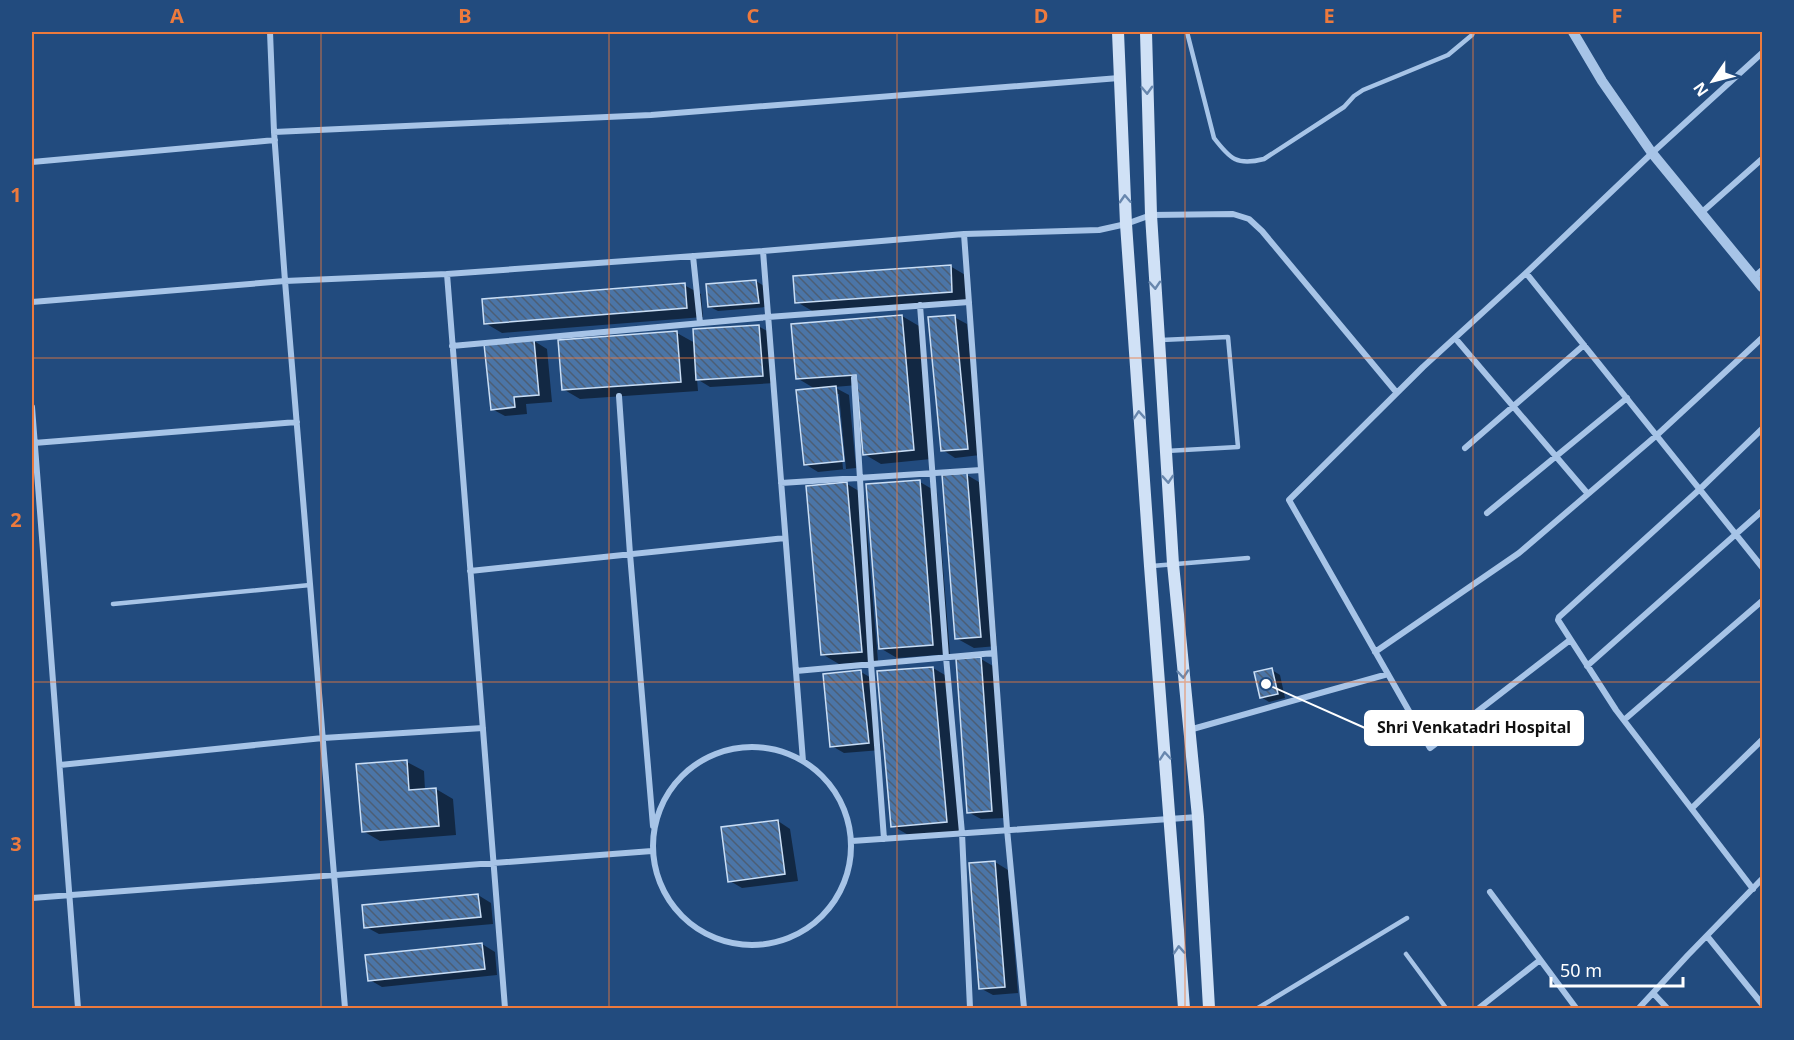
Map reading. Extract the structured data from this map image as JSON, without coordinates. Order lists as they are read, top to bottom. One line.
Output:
{"places":["Shri Venkatadri Hospital"],"scale_bar":"50 m","north":"bottom left","grid":{"columns":["A","B","C","D","E","F"],"rows":["1","2","3"]}}
